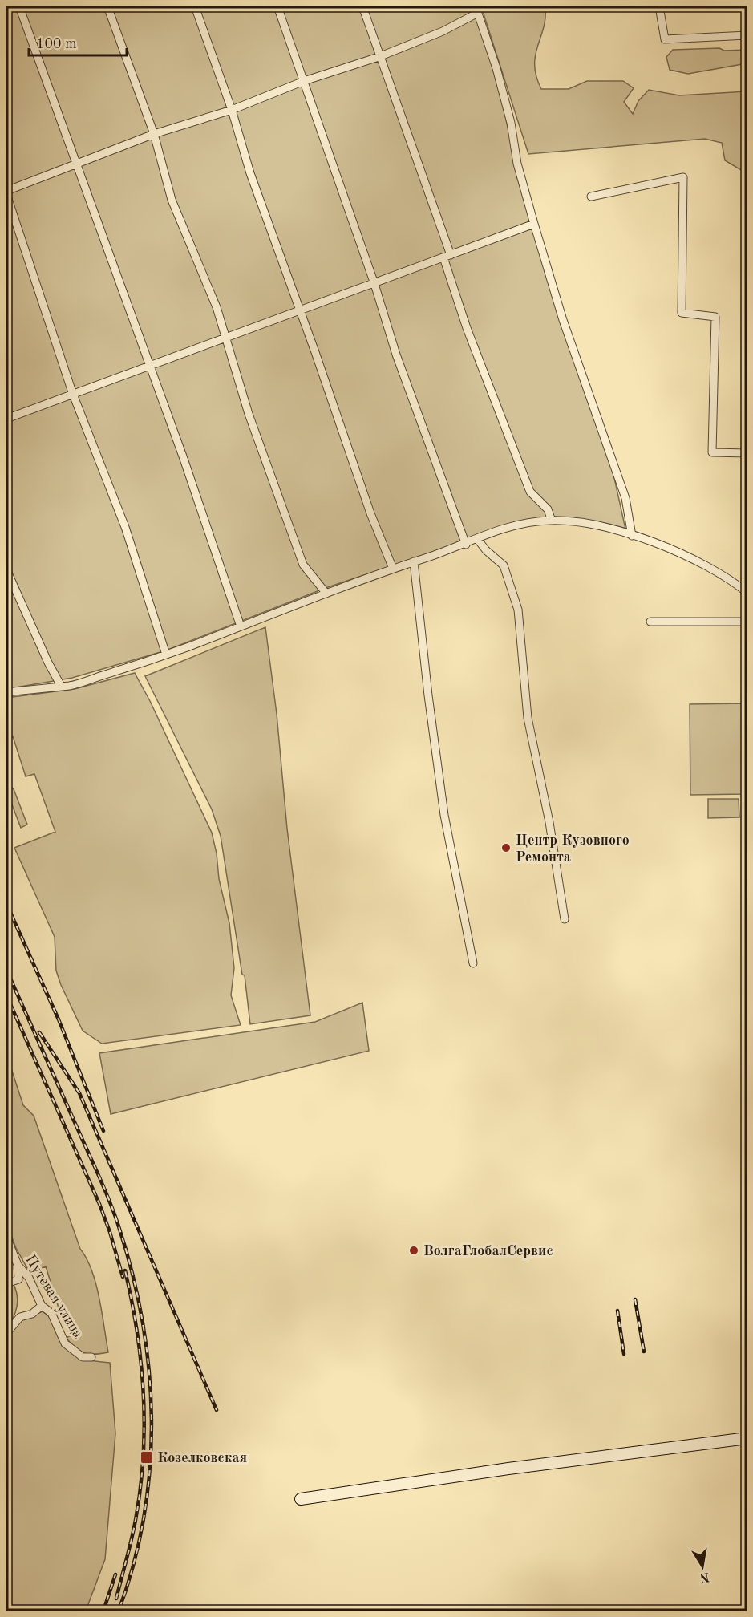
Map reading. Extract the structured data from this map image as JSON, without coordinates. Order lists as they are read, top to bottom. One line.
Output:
{"streets":{"street":["Путевая улица"]},"places":{"other":["Центр Кузовного Ремонта","ВолгаГлобалСервис"],"transit":["Козелковская"]},"scale_bar":"100 m","north":"bottom"}
